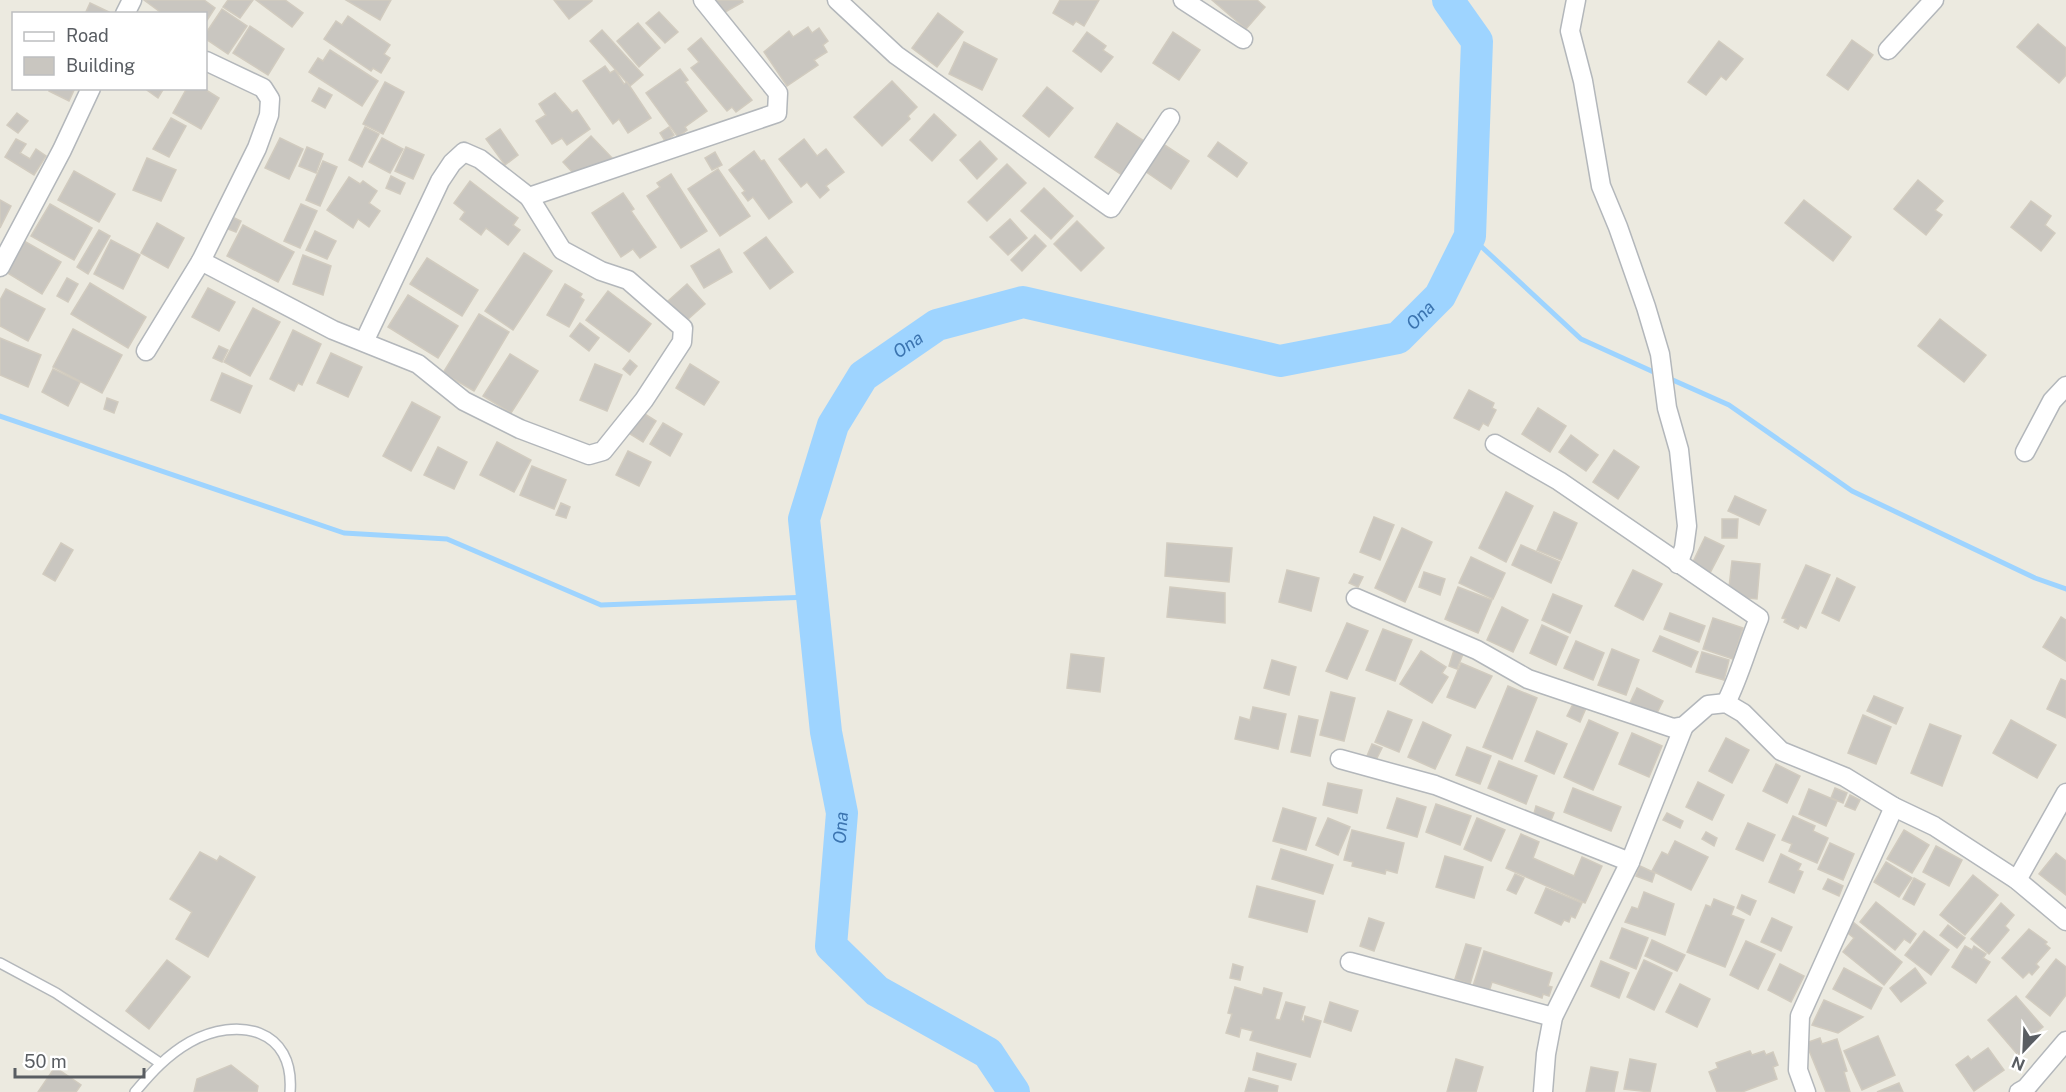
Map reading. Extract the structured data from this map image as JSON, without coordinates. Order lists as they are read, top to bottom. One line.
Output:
{"water":["Ona"],"legend":["Road","Building"],"scale_bar":"50 m","north":"bottom left"}
